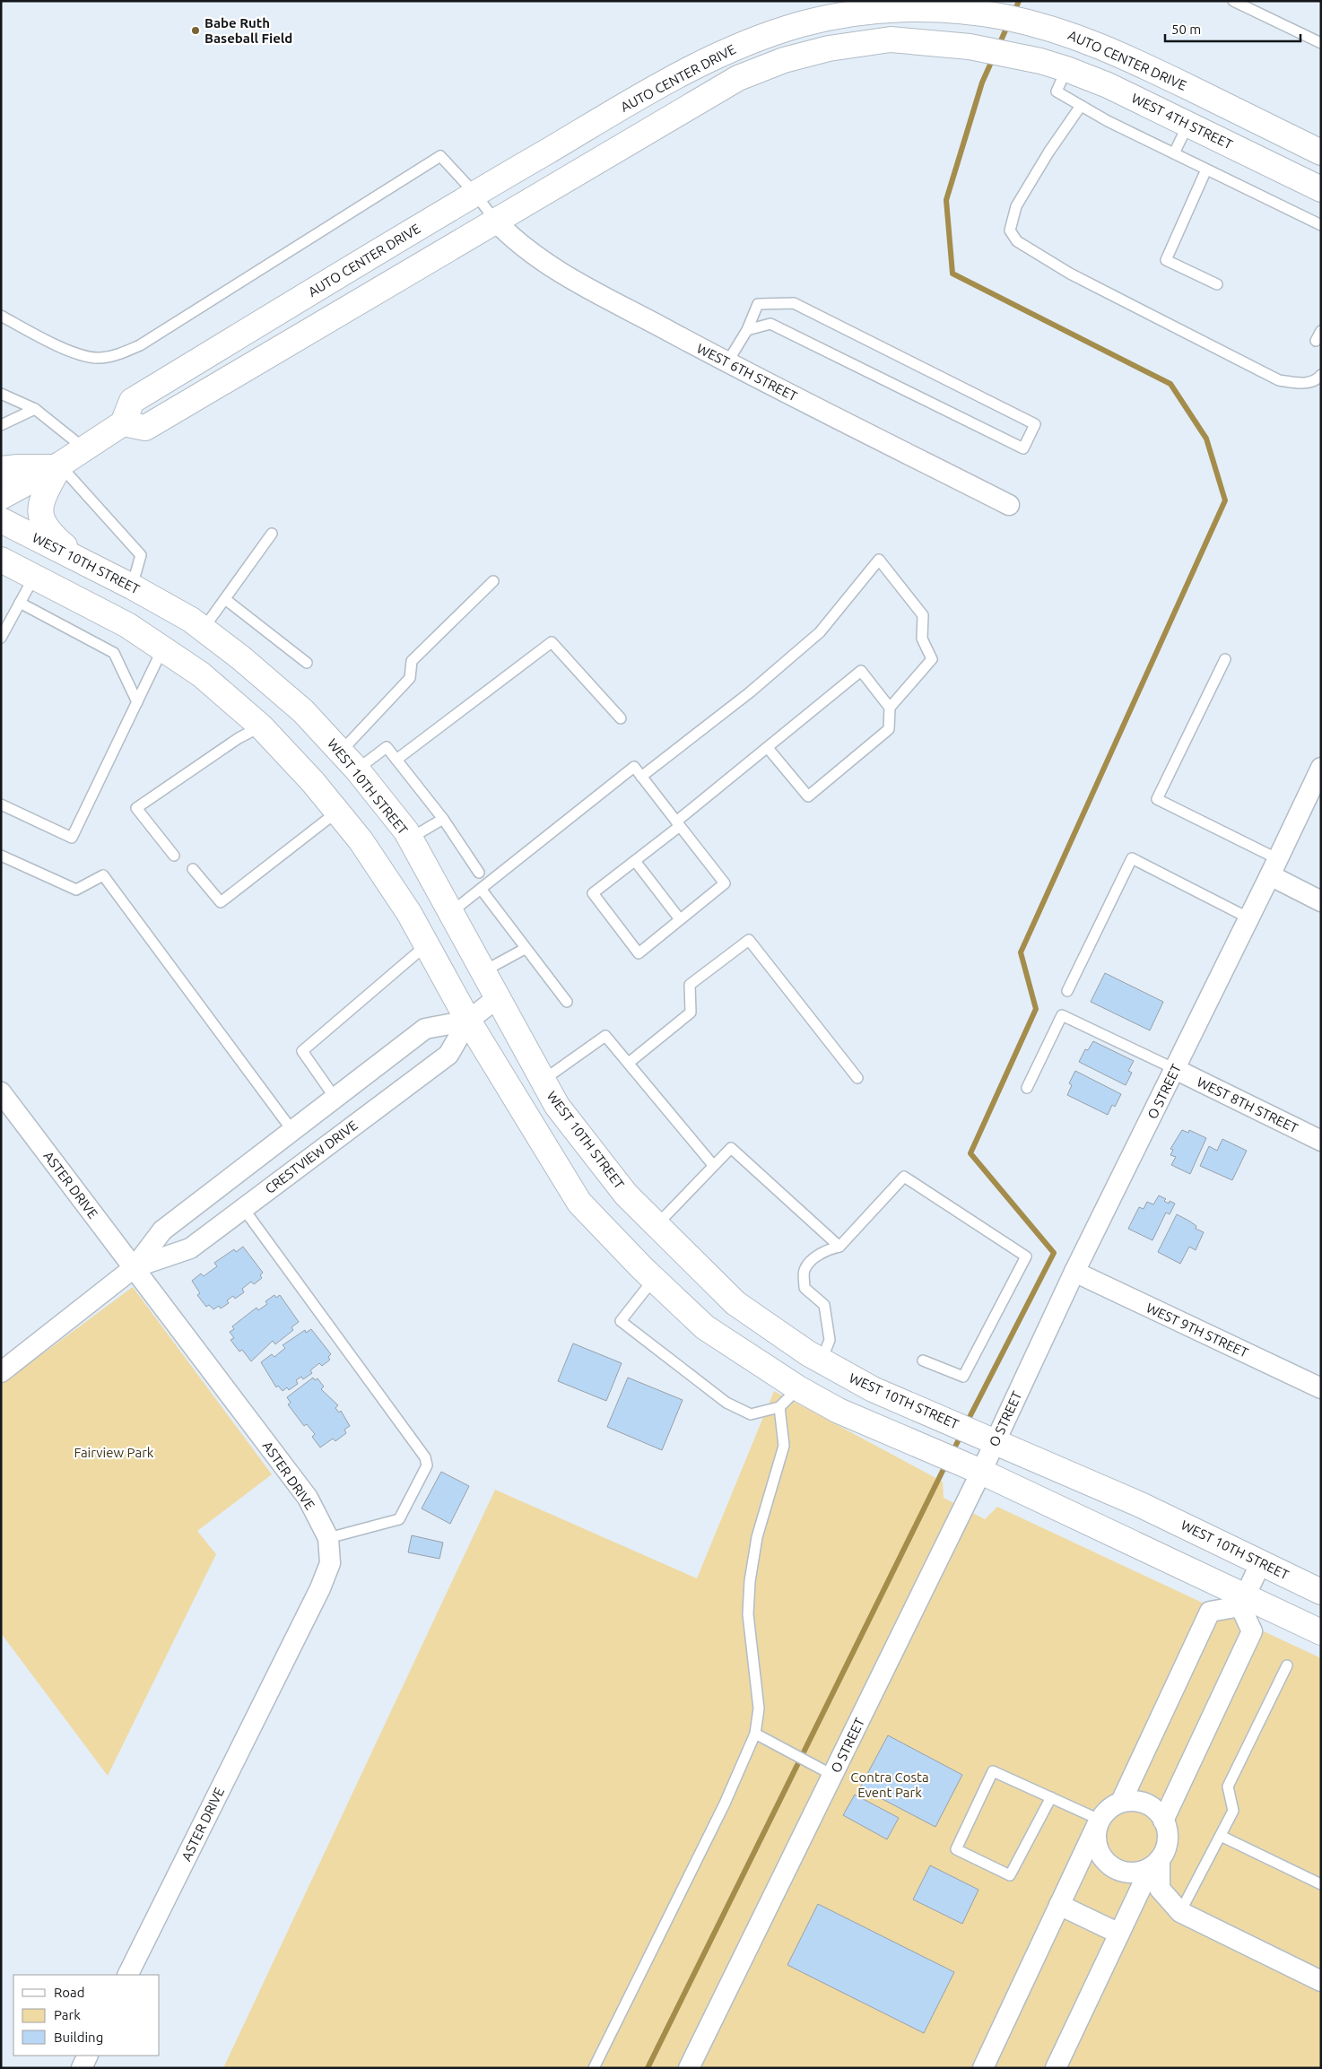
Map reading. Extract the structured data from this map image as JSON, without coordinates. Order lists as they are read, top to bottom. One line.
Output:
{"streets":{"main road":["AUTO CENTER DRIVE","WEST 4TH STREET","WEST 10TH STREET"],"street":["WEST 6TH STREET","O STREET","WEST 8TH STREET","CRESTVIEW DRIVE","ASTER DRIVE","WEST 9TH STREET"]},"crossings":[["AUTO CENTER DRIVE","WEST 4TH STREET"],["AUTO CENTER DRIVE","WEST 6TH STREET"],["WEST 10TH STREET","O STREET"],["WEST 10TH STREET","CRESTVIEW DRIVE"],["O STREET","WEST 8TH STREET"],["O STREET","WEST 9TH STREET"],["CRESTVIEW DRIVE","ASTER DRIVE"]],"parks":["Fairview Park","Contra Costa Event Park"],"places":["Babe Ruth Baseball Field"],"legend":["Road","Park","Building"],"scale_bar":"50 m"}
